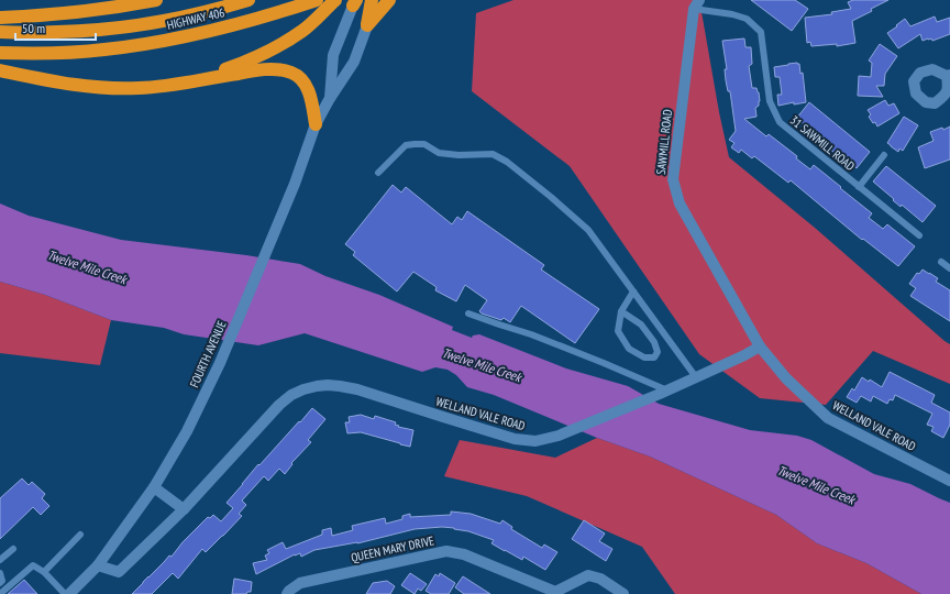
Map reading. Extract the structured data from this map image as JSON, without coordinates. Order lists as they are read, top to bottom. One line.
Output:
{"streets":{"highway":["HIGHWAY 406"],"street":["SAWMILL ROAD","FOURTH AVENUE","WELLAND VALE ROAD","QUEEN MARY DRIVE"],"lane":["31 SAWMILL ROAD"]},"crossings":[["SAWMILL ROAD","31 SAWMILL ROAD"],["SAWMILL ROAD","WELLAND VALE ROAD"],["FOURTH AVENUE","WELLAND VALE ROAD"]],"water":["Twelve Mile Creek"],"scale_bar":"50 m"}
